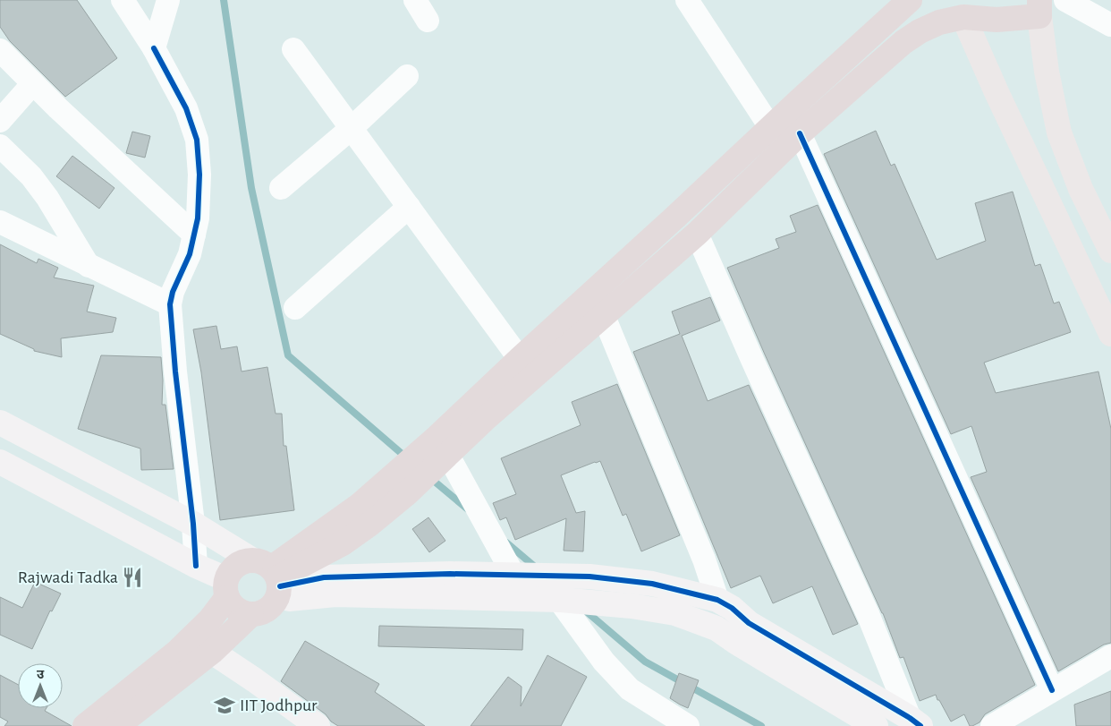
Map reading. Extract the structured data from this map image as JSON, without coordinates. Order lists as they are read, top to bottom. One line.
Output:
{"places":{"restaurant":["Rajwadi Tadka"],"school or university":["IIT Jodhpur"]},"north":"top"}
